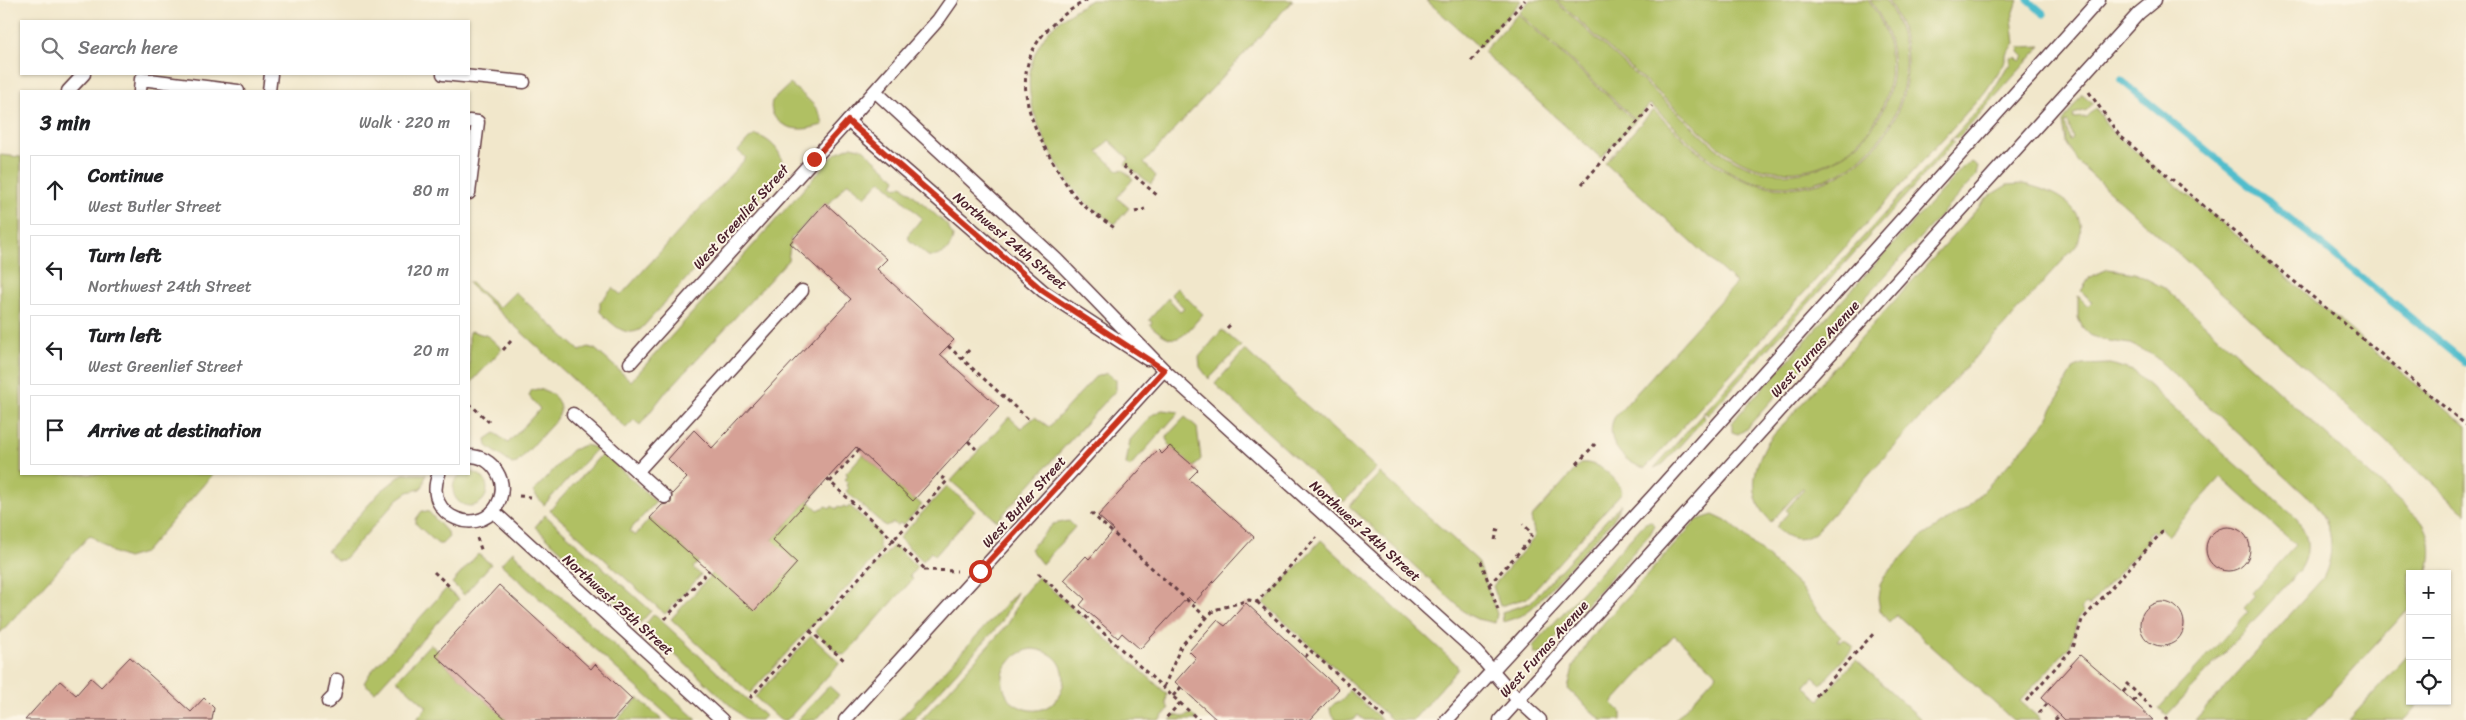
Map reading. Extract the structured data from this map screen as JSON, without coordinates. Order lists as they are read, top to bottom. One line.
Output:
{"streets":{"lane":["West Greenlief Street","Northwest 24th Street","West Furnas Avenue","West Butler Street","Northwest 25th Street"]},"crossings":[["West Greenlief Street","Northwest 24th Street"],["Northwest 24th Street","West Furnas Avenue"],["Northwest 24th Street","West Butler Street"]],"page":{"search":"Search here","heading":["3 min","Walk · 220 m"],"list":[["Continue","West Butler Street","80 m"],["Turn left","Northwest 24th Street","120 m"],["Turn left","West Greenlief Street","20 m"],"Arrive at destination"],"map_buttons":["+","−"]}}
